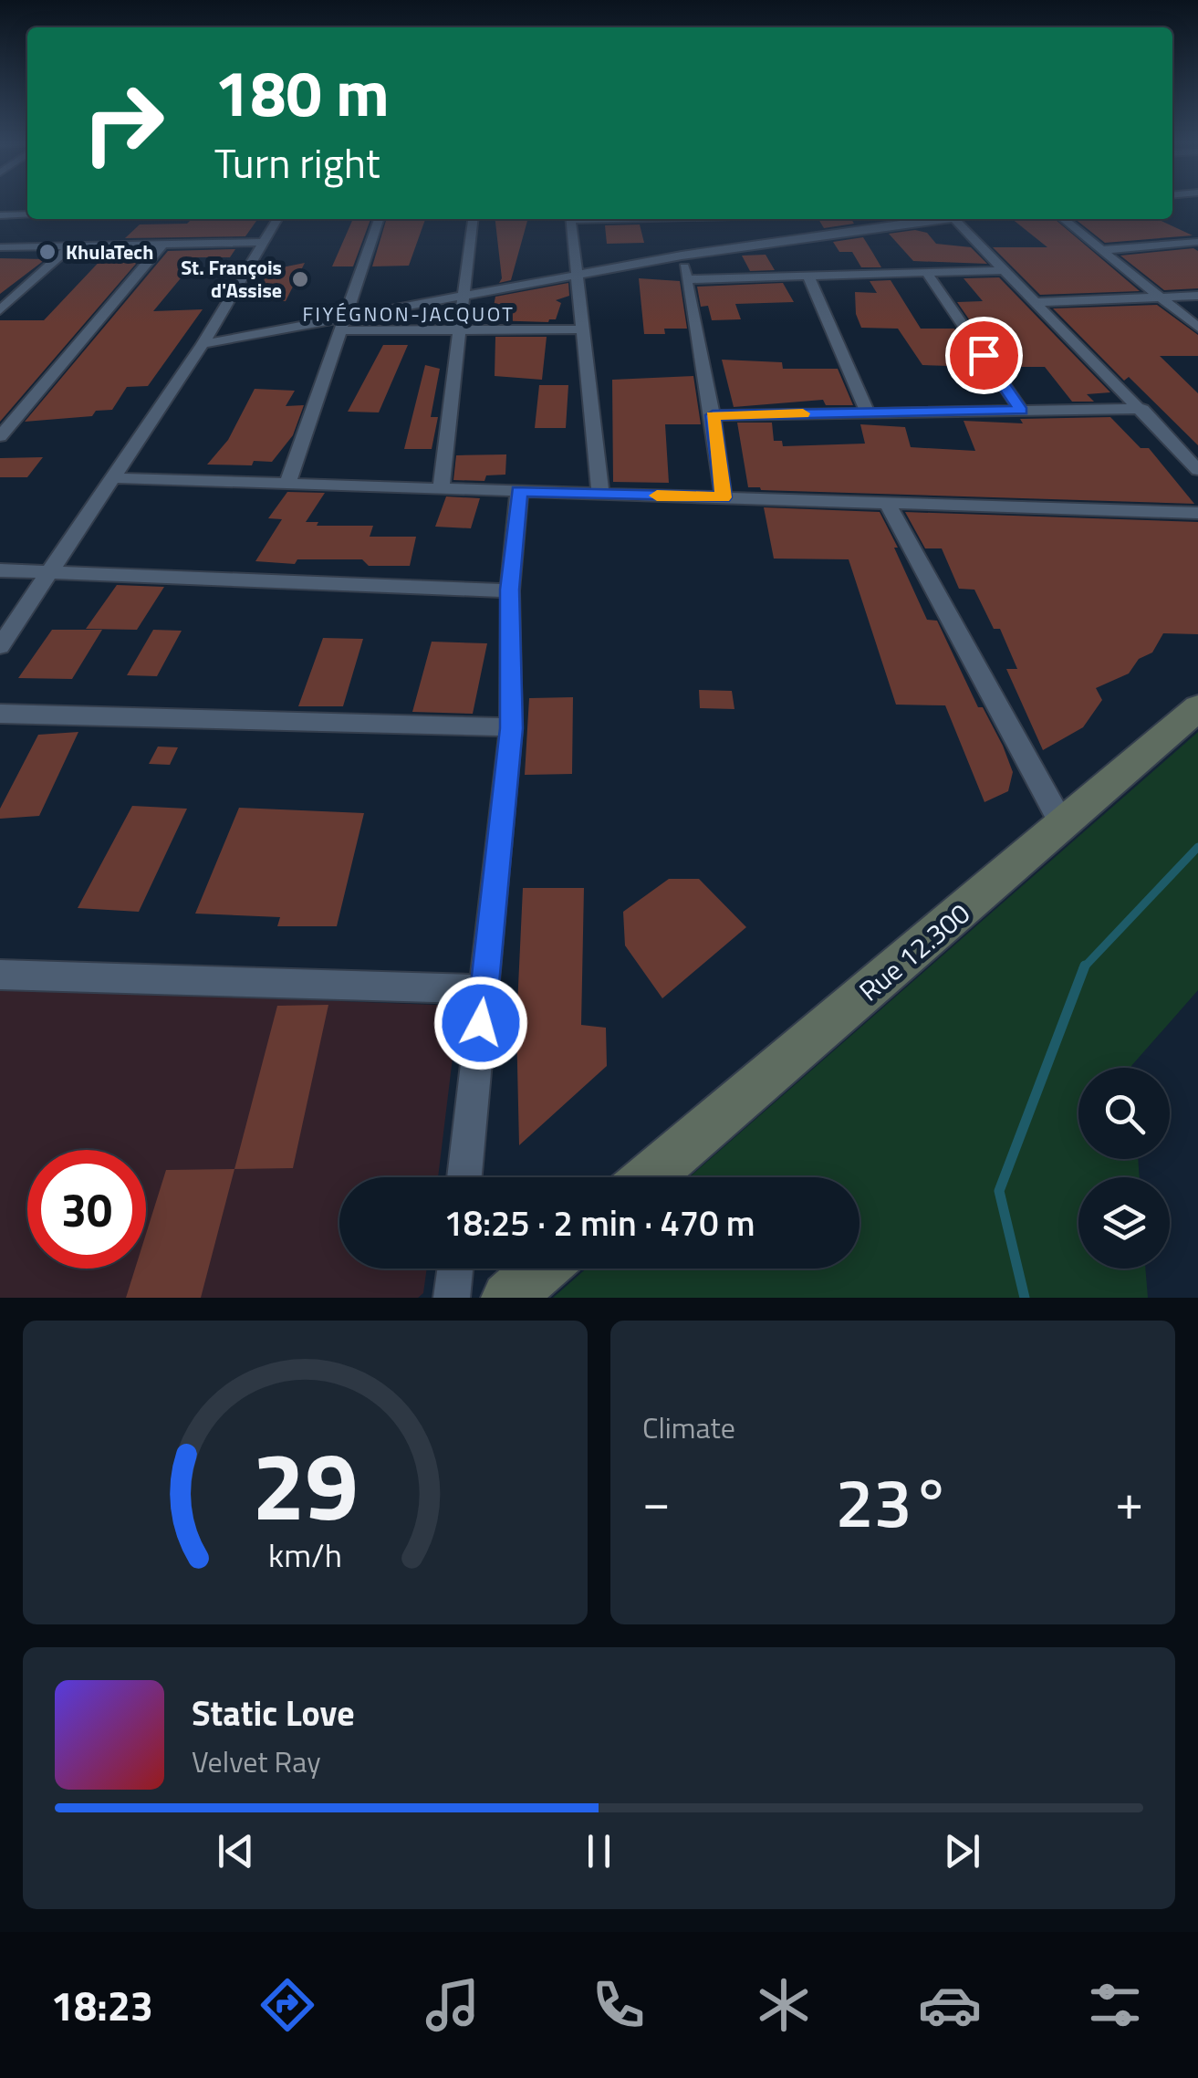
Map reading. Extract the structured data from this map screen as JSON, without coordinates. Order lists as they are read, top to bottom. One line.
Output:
{"streets":{"street":["Rue 12.300"]},"districts":["FIYÉGNON-JACQUOT"],"places":["KhulaTech","St. François d'Assise"],"page":{"turn":["180 m","Turn right"],"limit":"30","trip":"18:25 · 2 min · 470 m","tile":"Climate","heat":["−","23°","+"],"song":["Static Love","Velvet Ray"],"tabs":"18:23","gauge":["29","km/h"]}}
